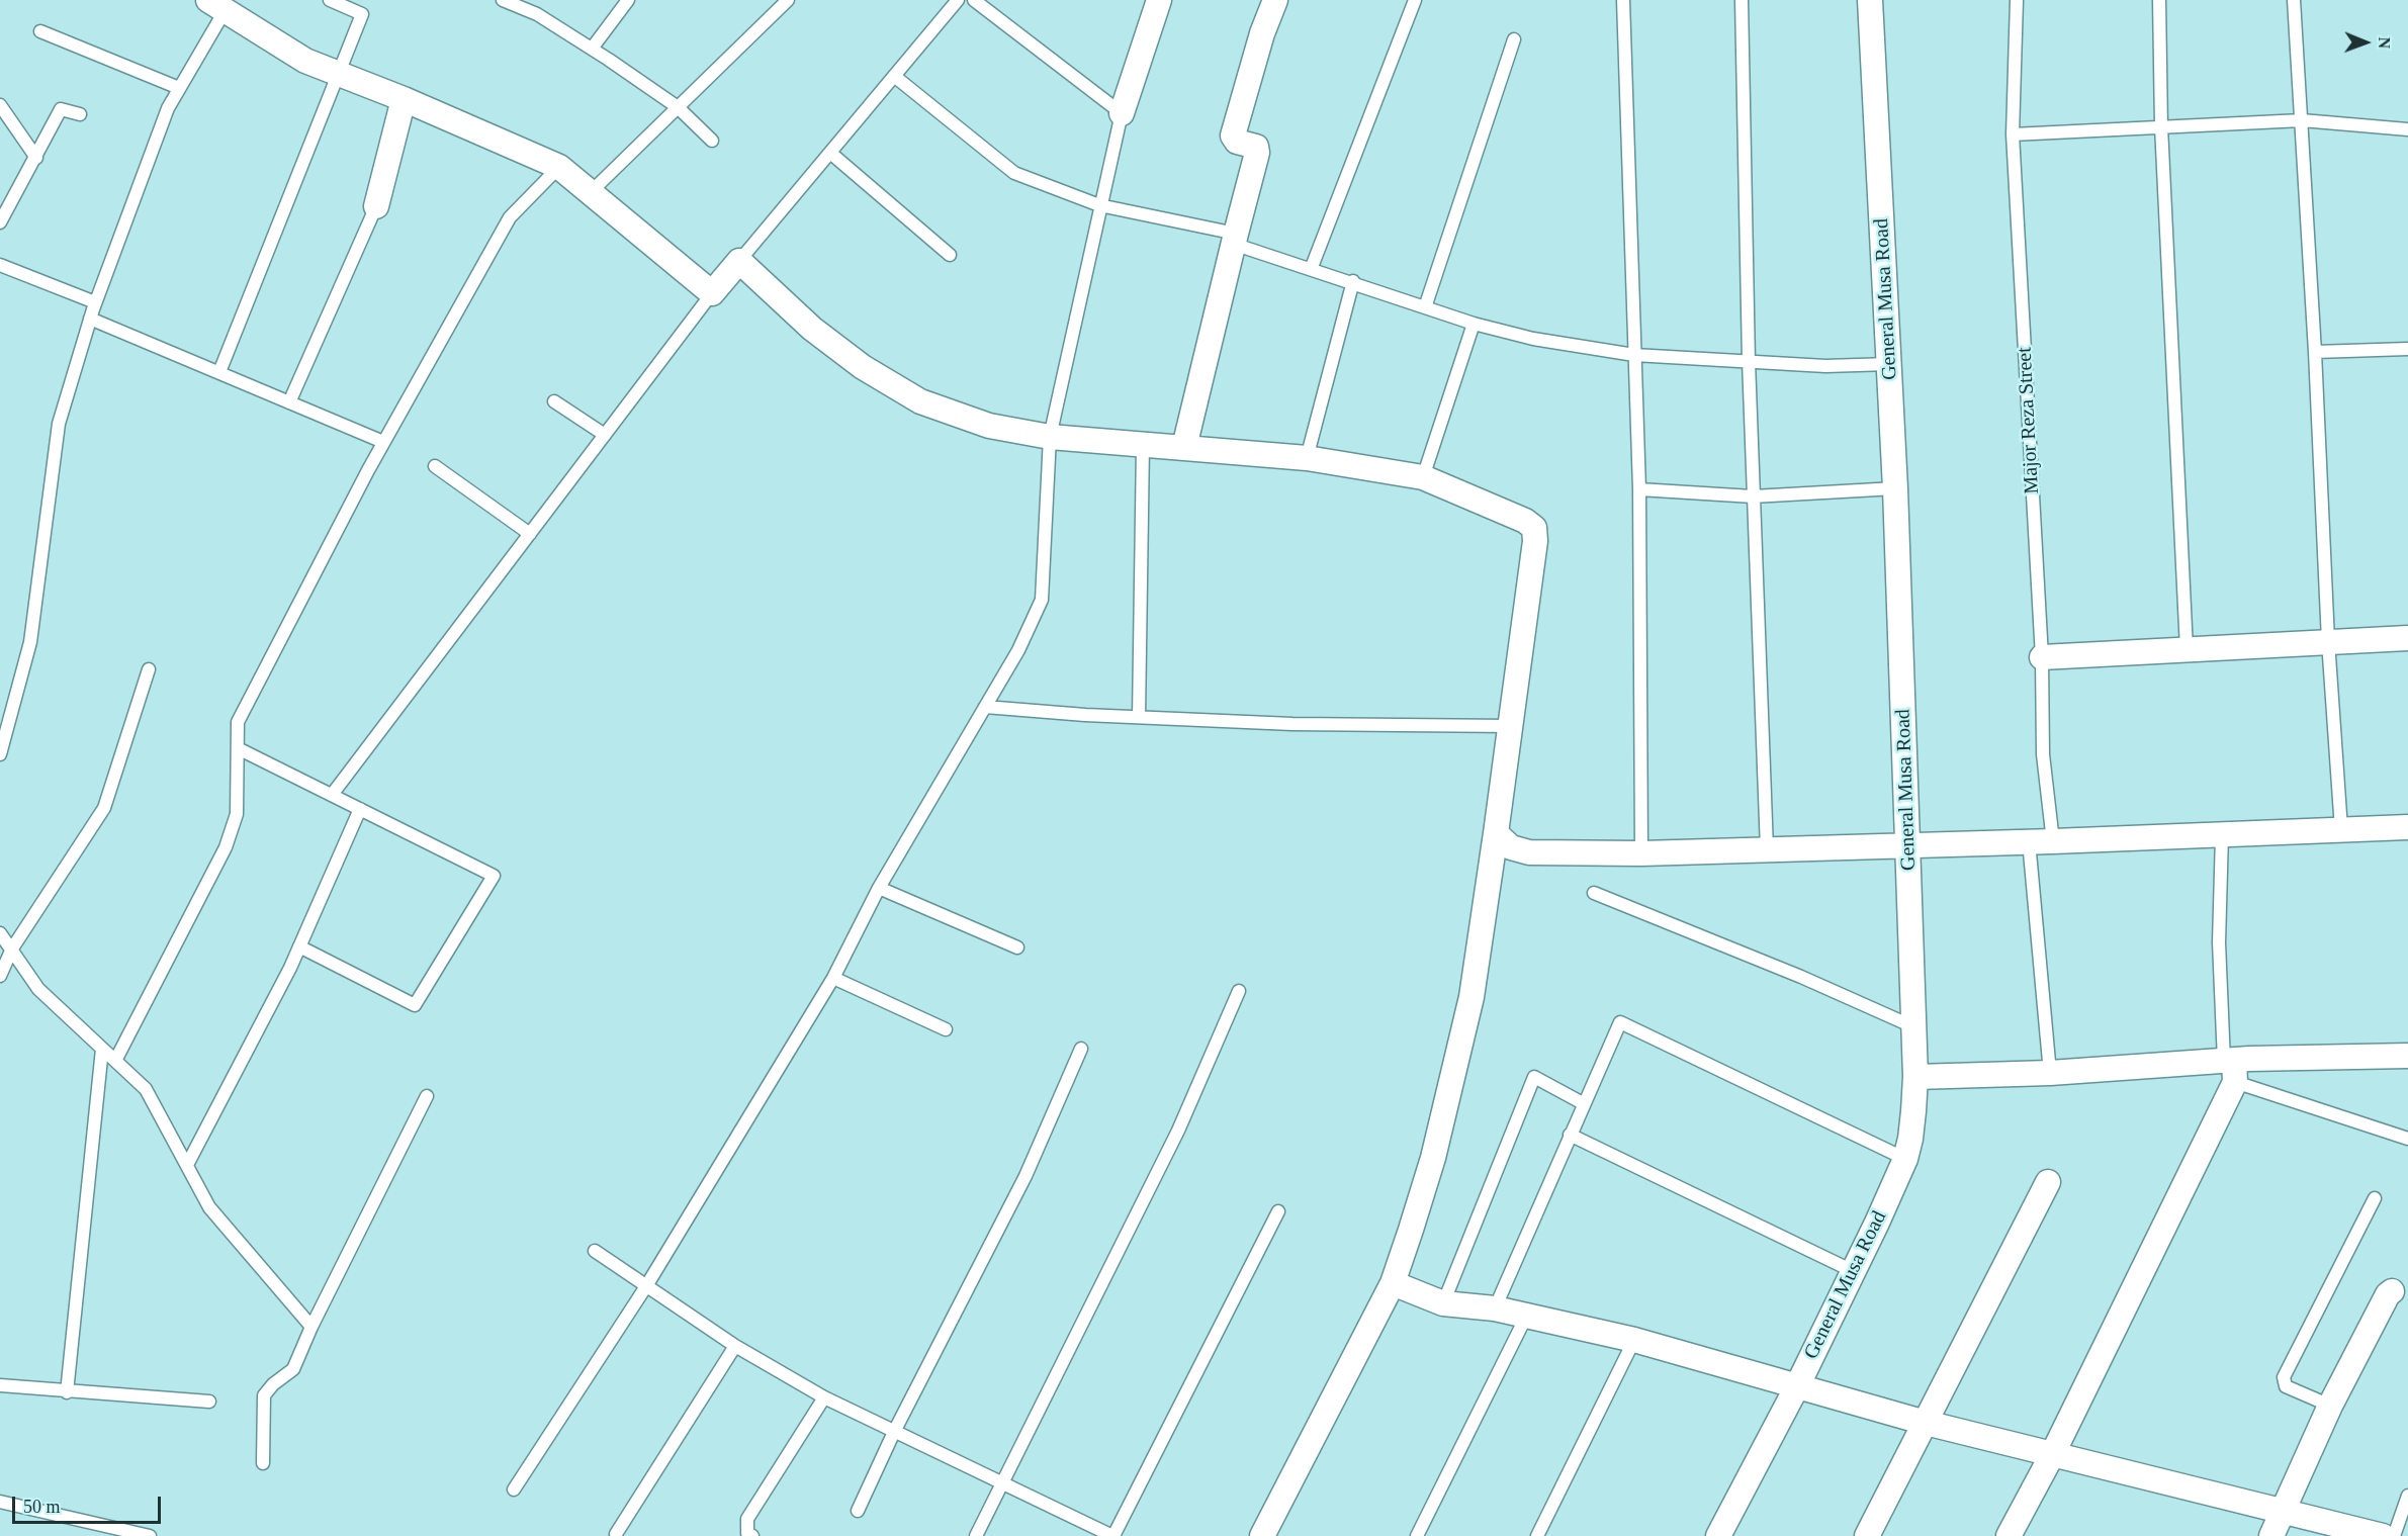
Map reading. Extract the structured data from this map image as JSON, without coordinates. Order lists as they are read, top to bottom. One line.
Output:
{"streets":{"street":["General Musa Road"],"lane":["Major Reza Street"]},"scale_bar":"50 m","north":"right"}
